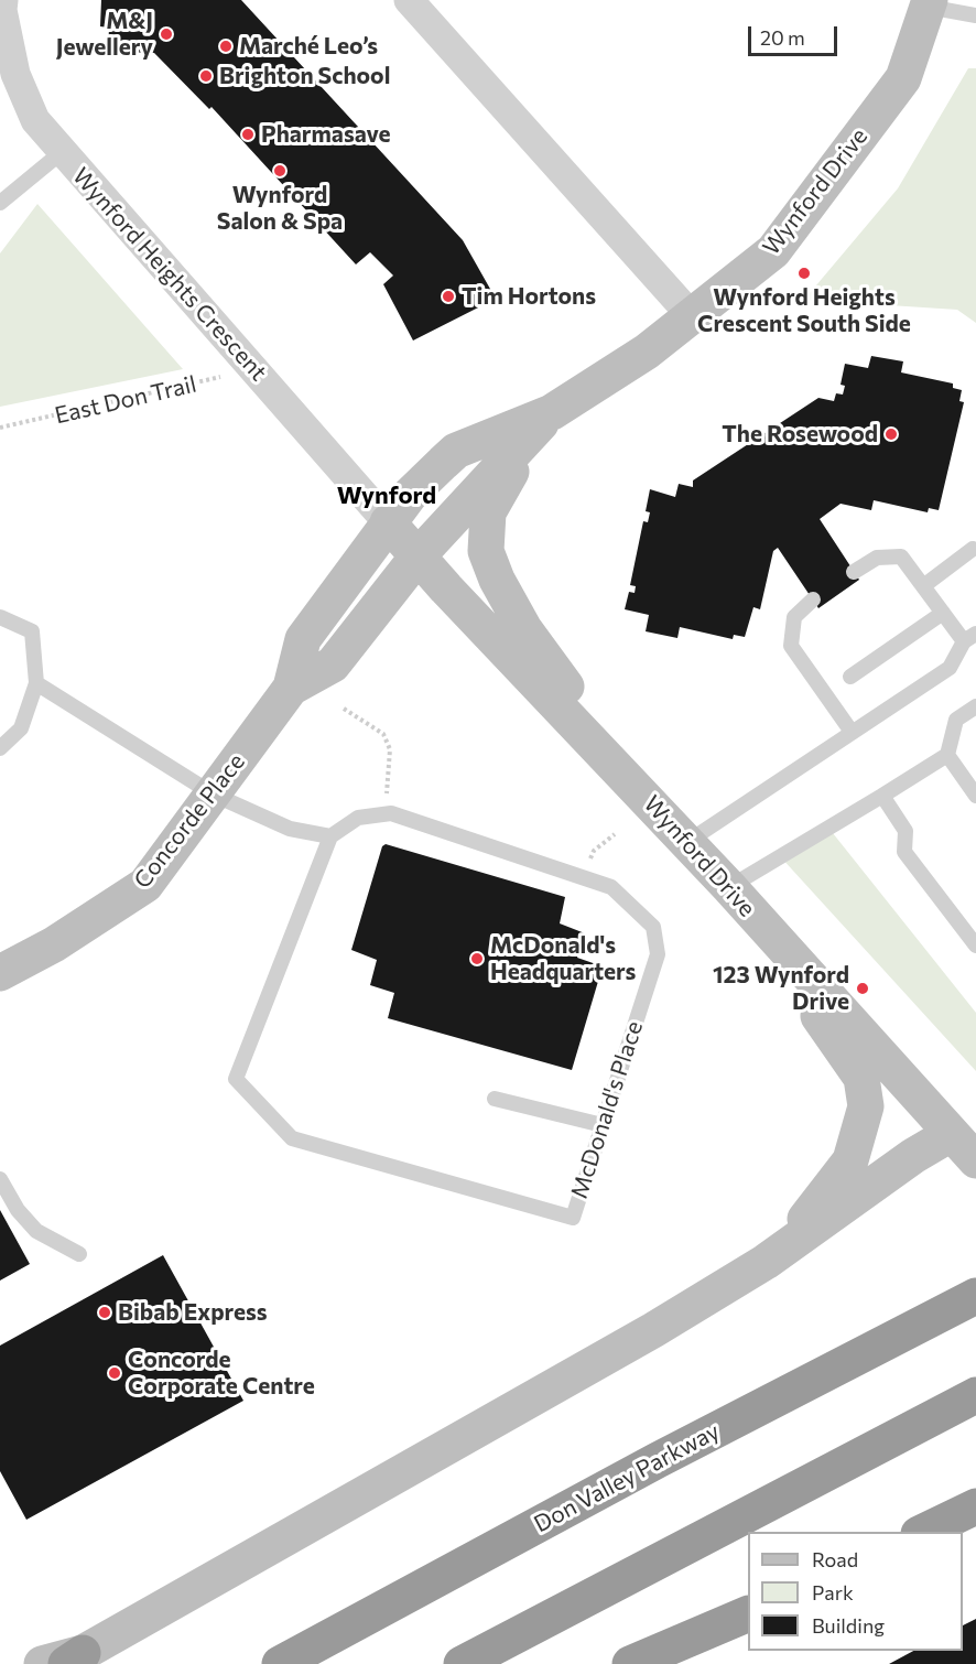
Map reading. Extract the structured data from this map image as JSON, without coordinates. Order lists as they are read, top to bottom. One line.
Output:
{"streets":{"highway":["Don Valley Parkway"],"street":["Wynford Drive","Wynford Heights Crescent","Concorde Place"],"lane":["McDonald's Place"],"path":["East Don Trail"]},"crossings":[["Wynford Drive","Wynford Heights Crescent"],["Wynford Drive","Concorde Place"],["Wynford Heights Crescent","East Don Trail"],["Wynford Heights Crescent","Concorde Place"]],"districts":["Wynford"],"places":["M&J Jewellery","Marché Leo’s","Brighton School","Pharmasave","Wynford Salon & Spa","Wynford Heights Crescent South Side","Tim Hortons","The Rosewood","McDonald's Headquarters","123 Wynford Drive","Bibab Express","Concorde Corporate Centre"],"legend":["Road","Park","Building"],"scale_bar":"20 m"}
